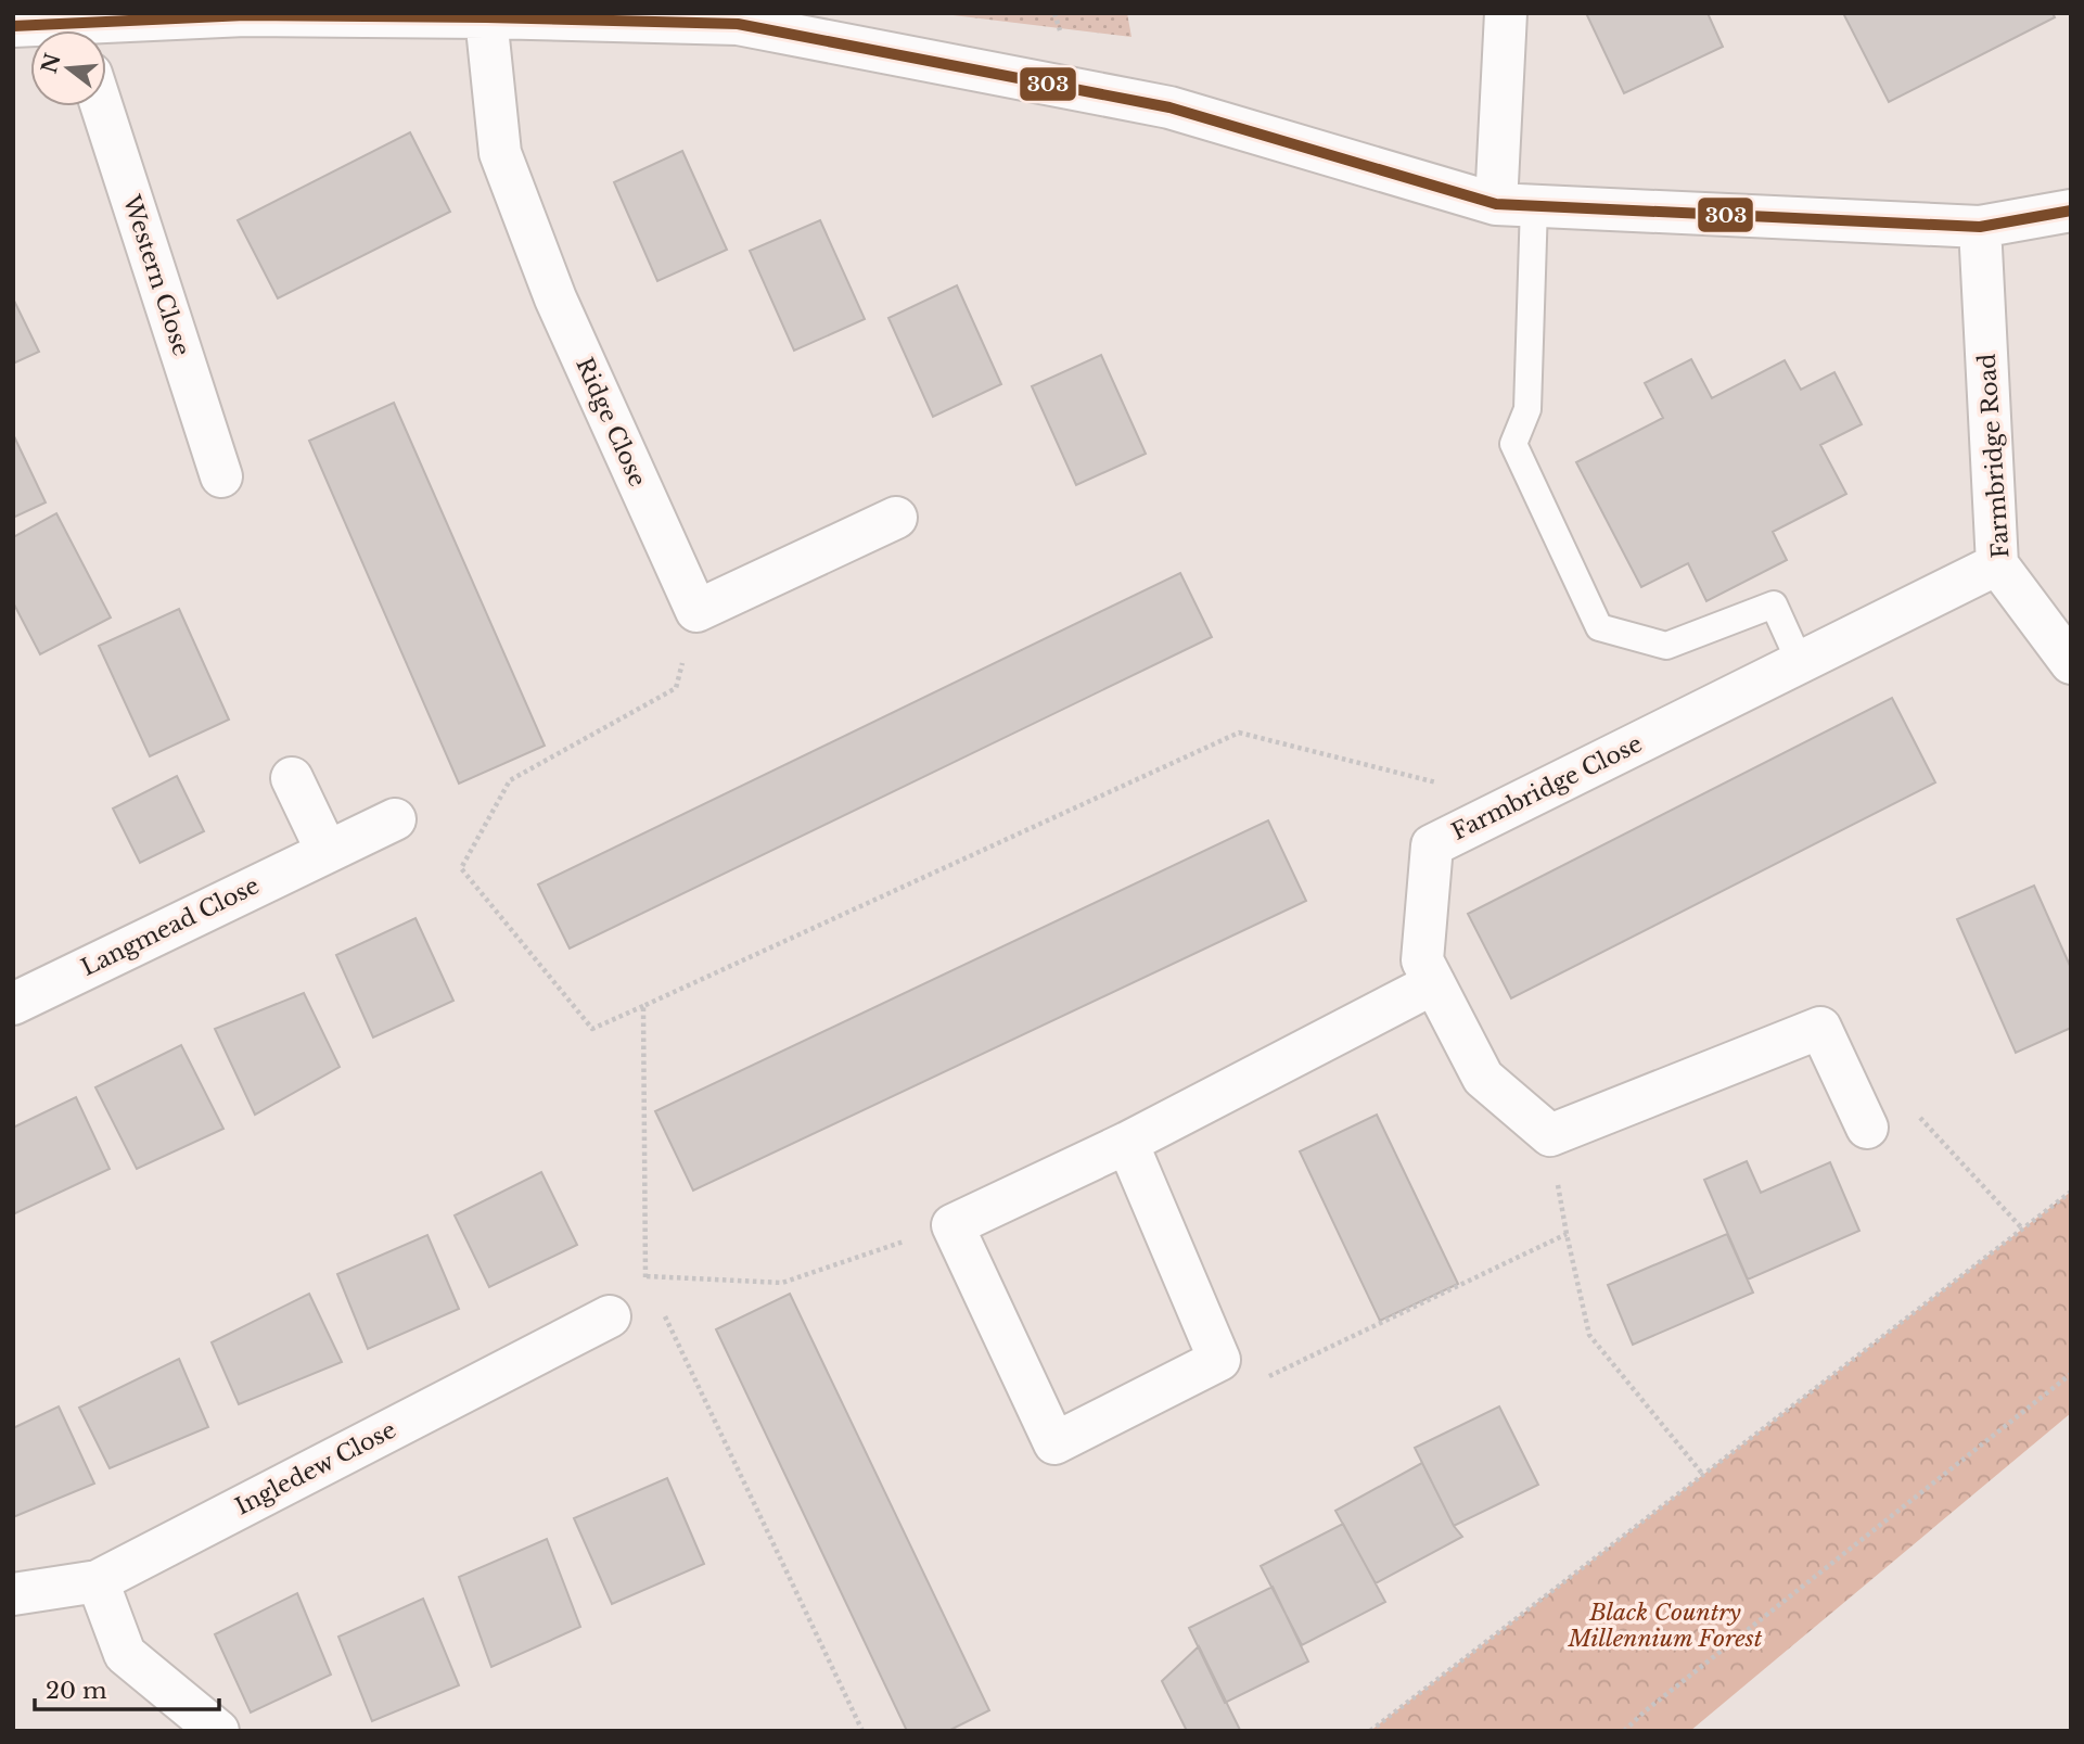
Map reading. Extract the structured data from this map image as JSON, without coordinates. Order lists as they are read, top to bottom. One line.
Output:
{"streets":{"street":["Western Close","Ridge Close","Farmbridge Road","Farmbridge Close","Langmead Close","Ingledew Close"]},"crossings":[["Farmbridge Road","Farmbridge Close"]],"parks":["Black Country Millennium Forest"],"lines":["transit line 303"],"scale_bar":"20 m","north":"left"}
